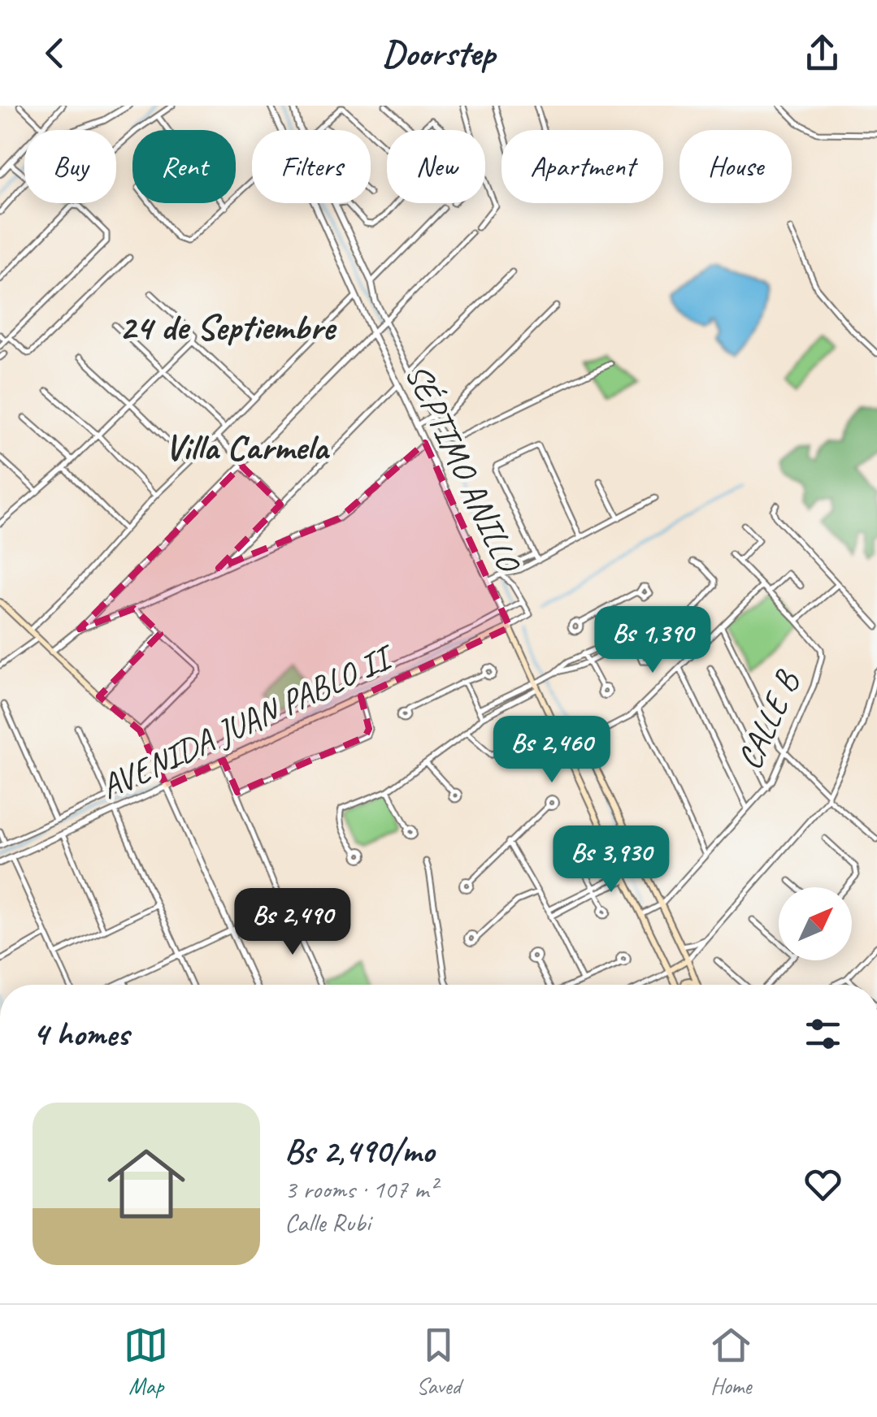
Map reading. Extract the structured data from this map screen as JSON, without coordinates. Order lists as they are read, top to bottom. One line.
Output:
{"streets":{"main road":["SÉPTIMO ANILLO","AVENIDA JUAN PABLO II"],"street":["CALLE B"]},"crossings":[["SÉPTIMO ANILLO","CALLE B"],["SÉPTIMO ANILLO","AVENIDA JUAN PABLO II"]],"districts":["24 de Septiembre","Villa Carmela"],"north":"top right","page":{"header":"Doorstep","chip":["Buy","Rent","Filters","New","Apartment","House"],"price":["Bs 1,390","Bs 2,460","Bs 3,930","Bs 2,490"],"heading":"4 homes","list":[{"name":"Bs 2,490/mo","note":"3 rooms · 107 m² · Calle Rubi"}],"tabs":["Map","Saved","Home"]}}
